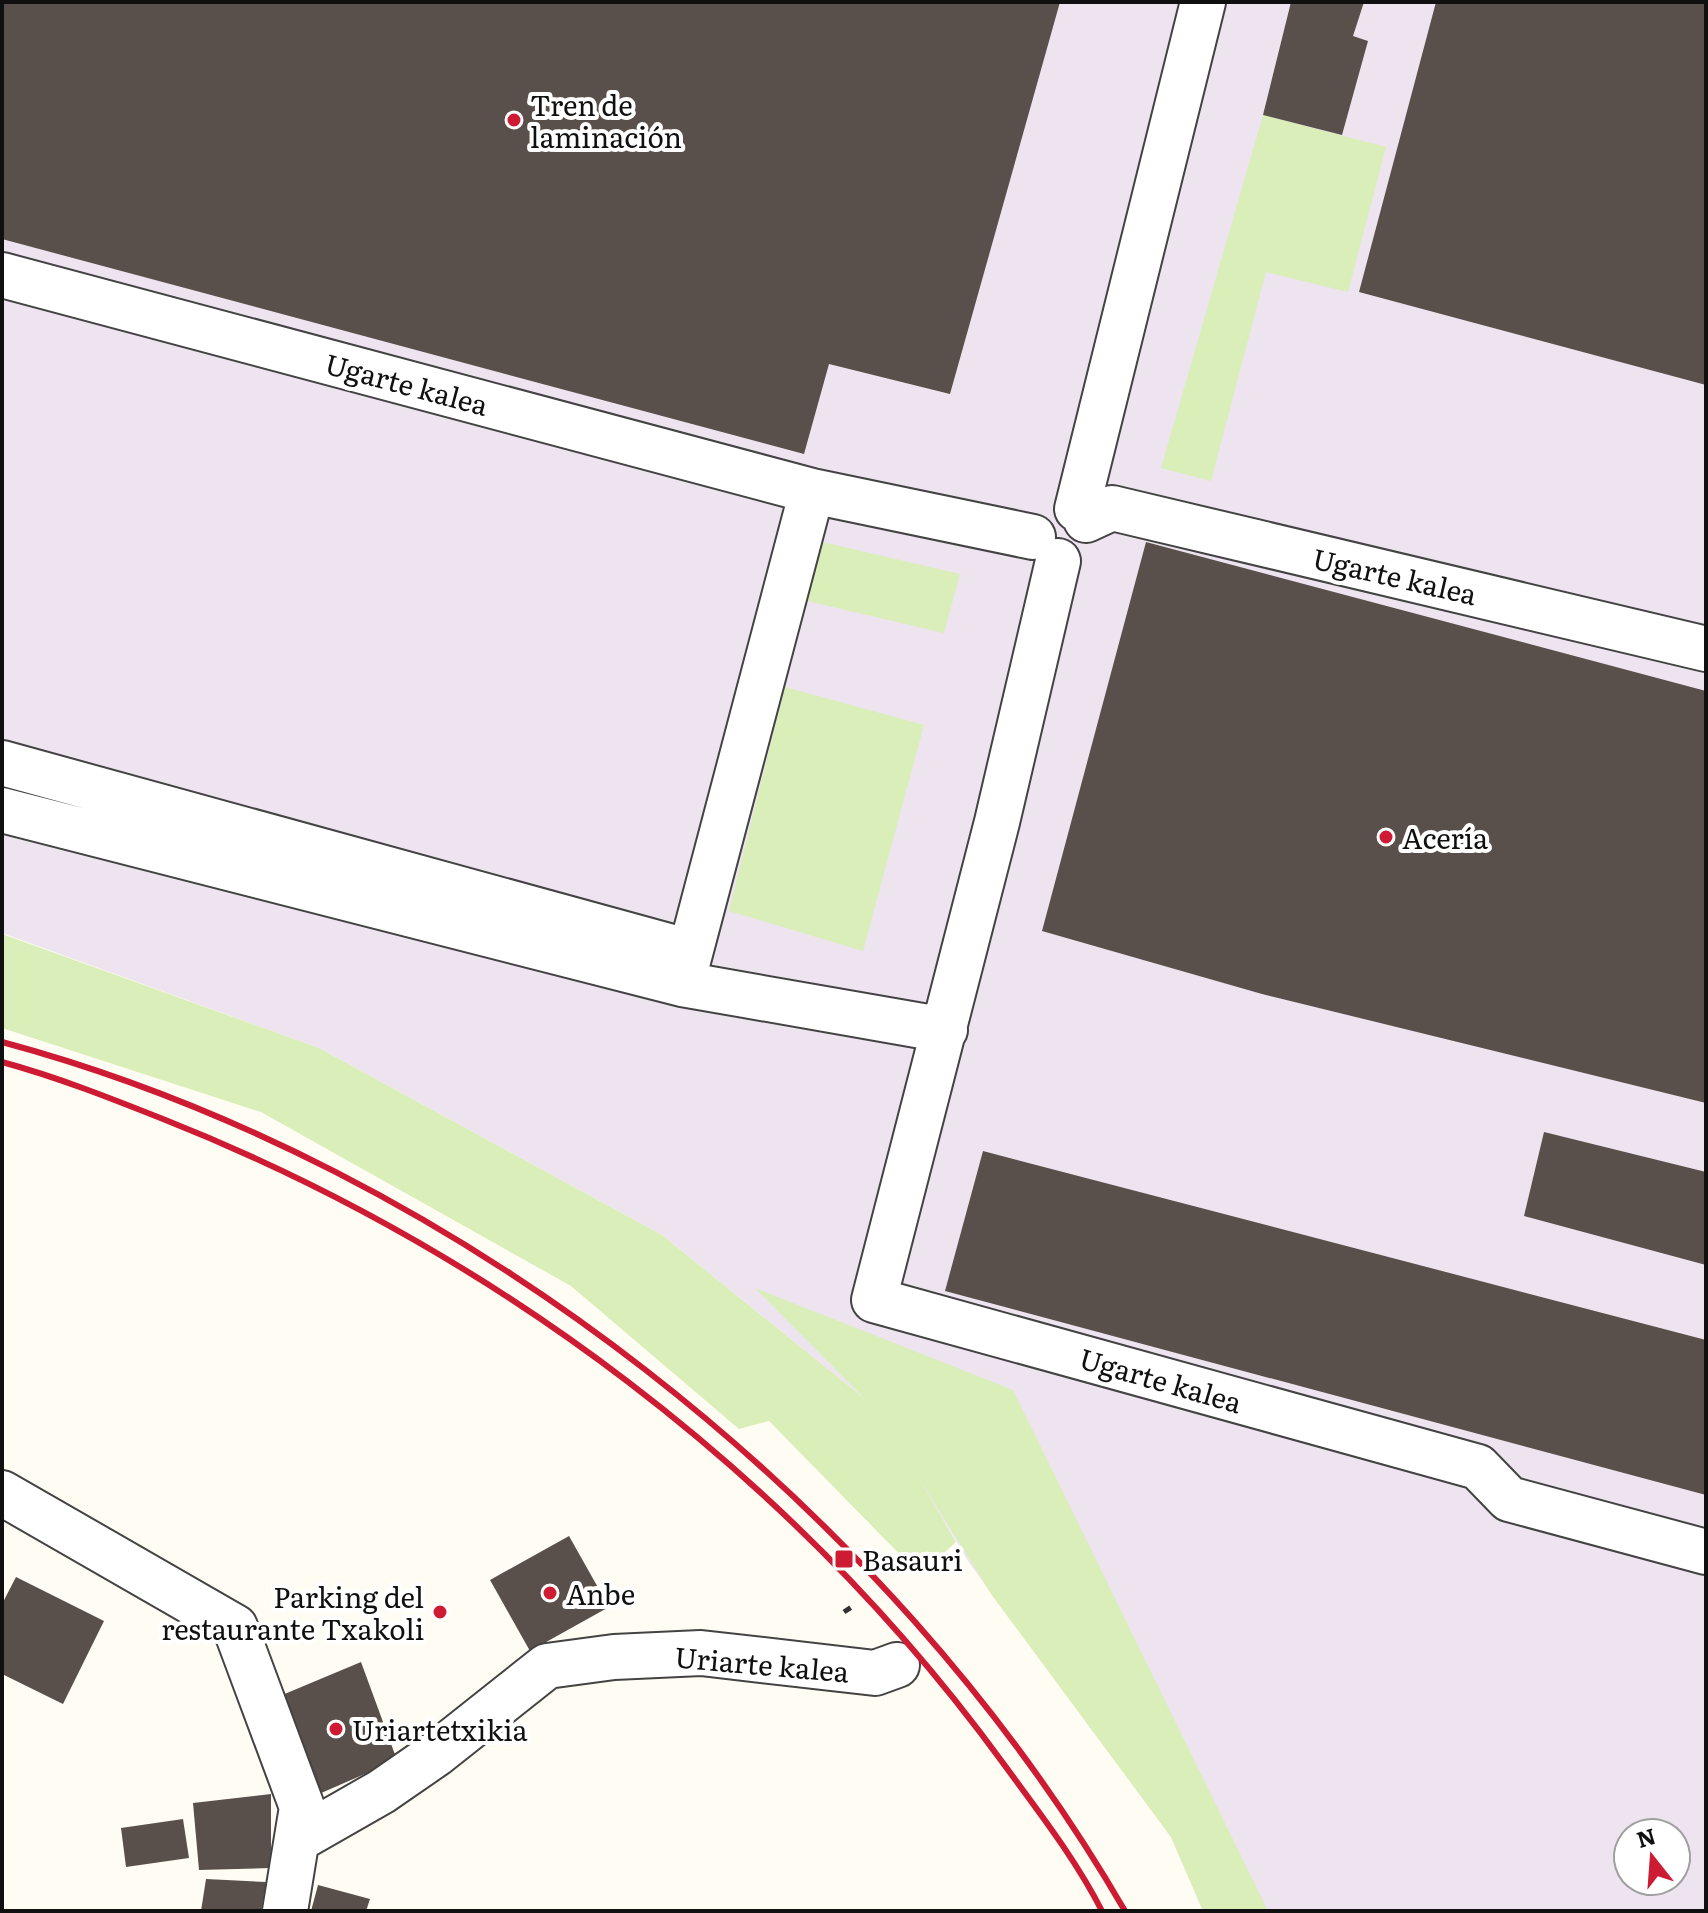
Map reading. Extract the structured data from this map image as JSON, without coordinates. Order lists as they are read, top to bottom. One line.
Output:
{"streets":{"street":["Ugarte kalea","Uriarte kalea"]},"places":{"other":["Tren de laminación","Acería","Anbe","Parking del restaurante Txakoli","Uriartetxikia"],"transit":["Basauri"]},"north":"top"}
